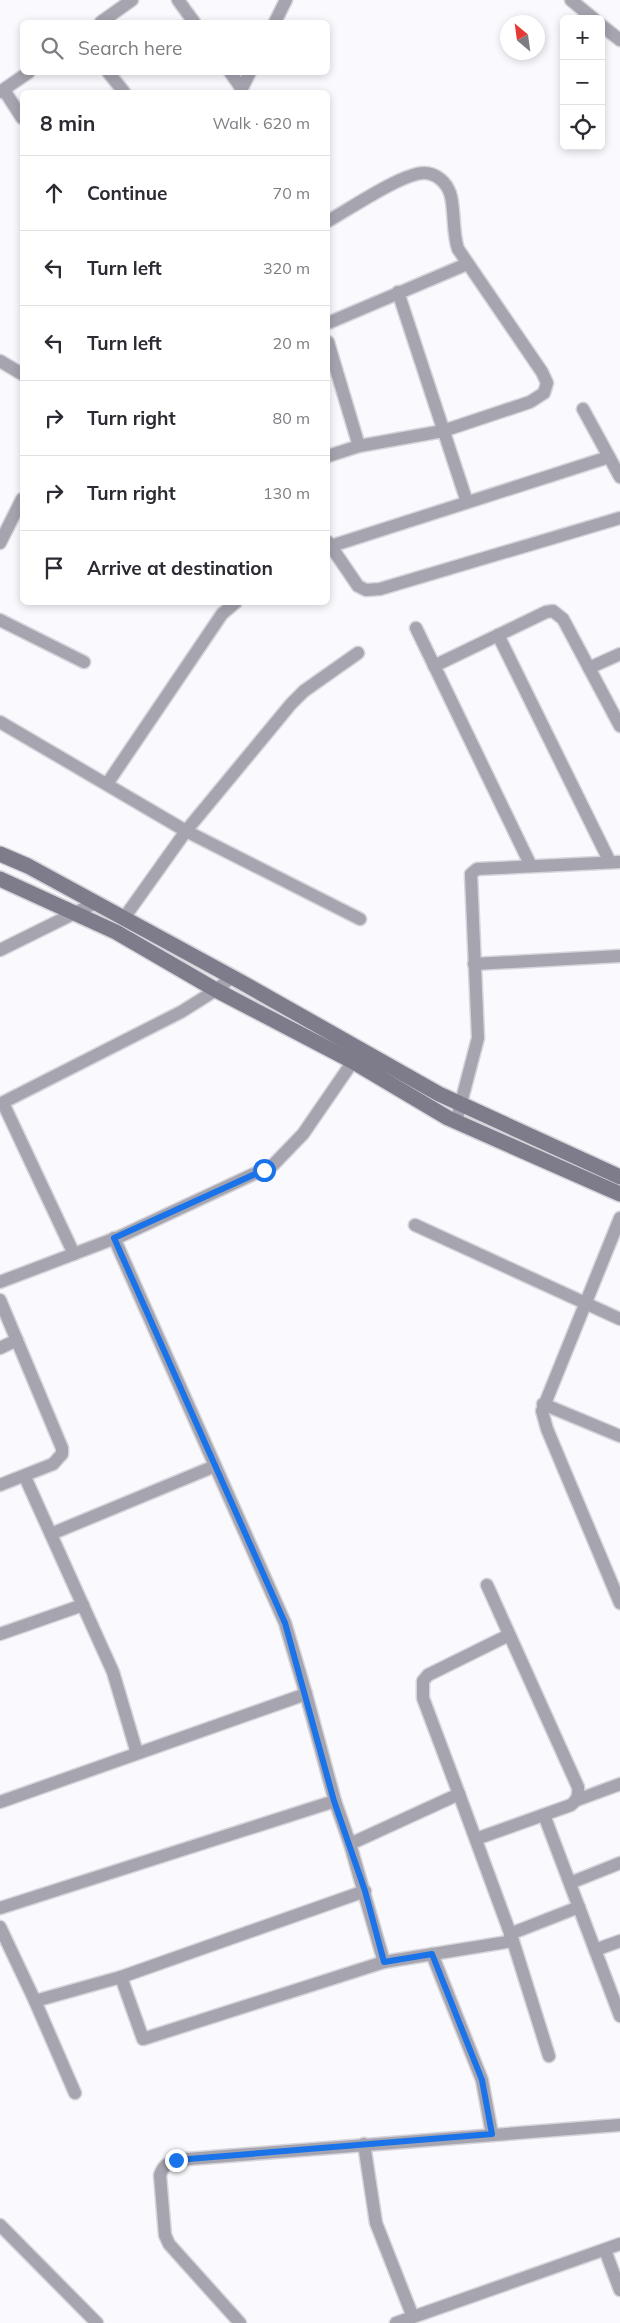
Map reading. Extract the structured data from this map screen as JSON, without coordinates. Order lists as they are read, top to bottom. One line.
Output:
{"north":"top left","page":{"map_buttons":["+","−"],"search":"Search here","heading":["8 min","Walk · 620 m"],"list":[["Continue","70 m"],["Turn left","320 m"],["Turn left","20 m"],["Turn right","80 m"],["Turn right","130 m"],"Arrive at destination"]}}
